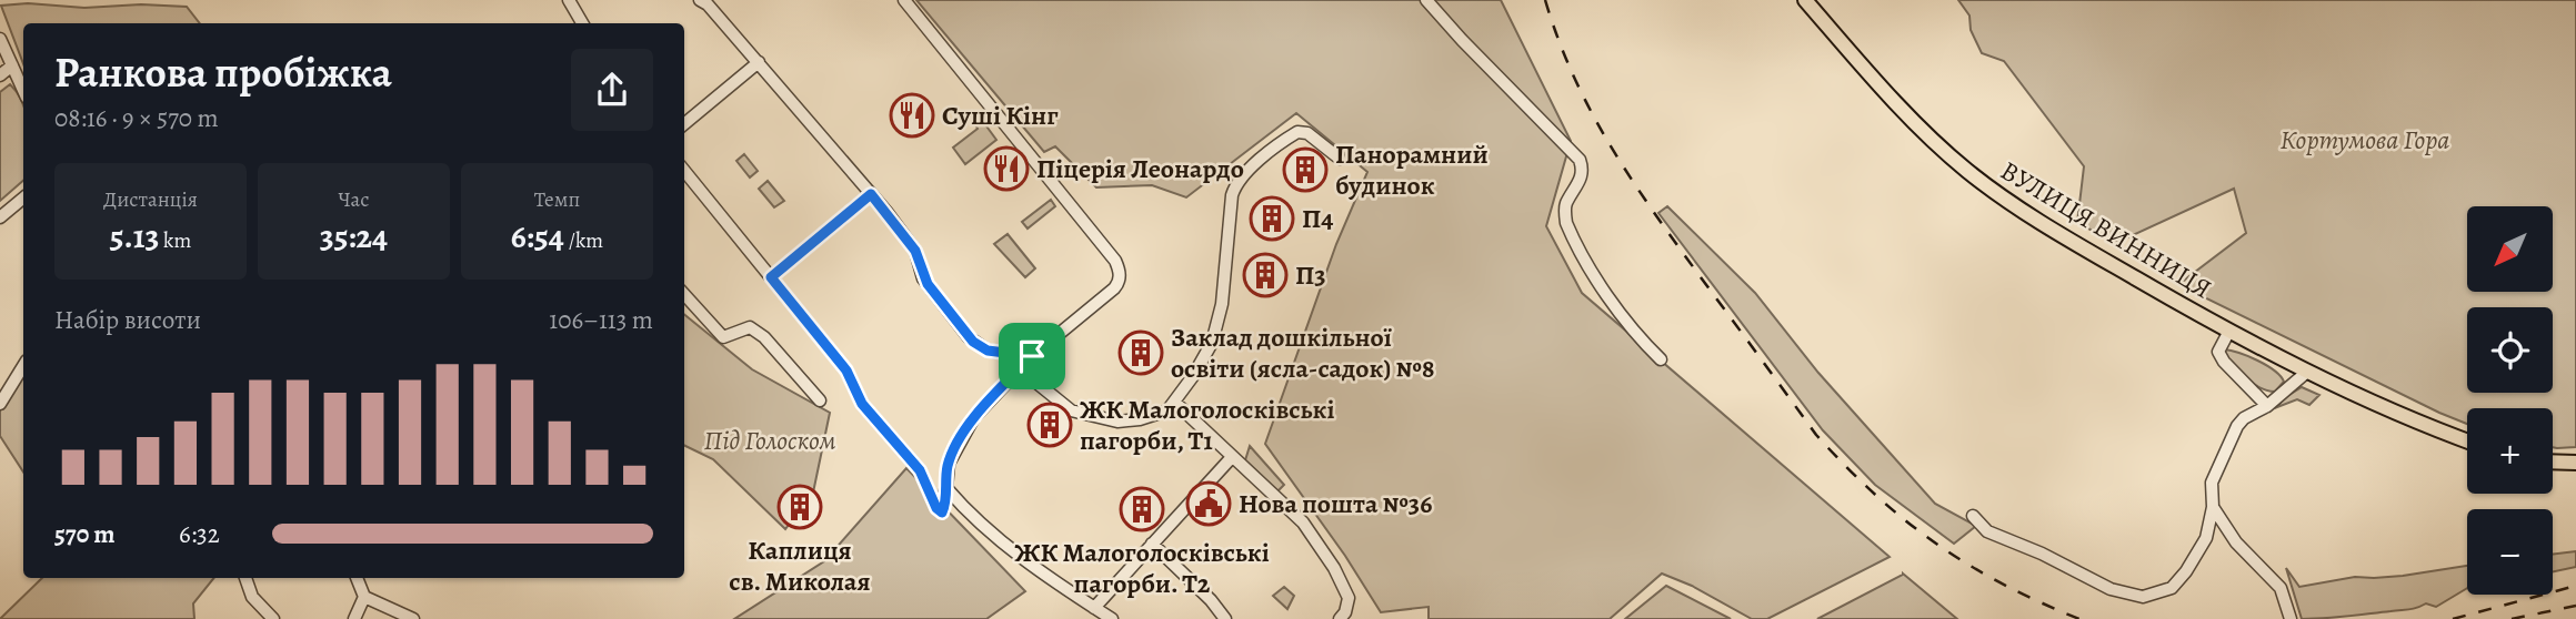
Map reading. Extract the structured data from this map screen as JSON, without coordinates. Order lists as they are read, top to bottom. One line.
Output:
{"streets":{"main road":["ВУЛИЦЯ ВИННИЦЯ"]},"parks":["Кортумова Гора","Під Голоском"],"places":{"restaurant":["Суші Кінг","Піцерія Леонардо"],"building":["Панорамний будинок","П4","П3","Заклад дошкільної освіти (ясла-садок) №8","ЖК Малоголосківські пагорби, Т1","Каплиця св. Миколая","ЖК Малоголосківські пагорби. Т2"],"public building":["Нова пошта №36"]},"north":"bottom left","page":{"heading":["Ранкова пробіжка","08:16 · 9 × 570 m"],"stats":[["Дистанція","5.13 km"],["Час","35:24"],["Темп","6:54 /km"]],"map_buttons":["+","−"],"chart":["Набір висоти","106–113 m"],"list":[{"name":"570 m","note":"6:32"}]}}
